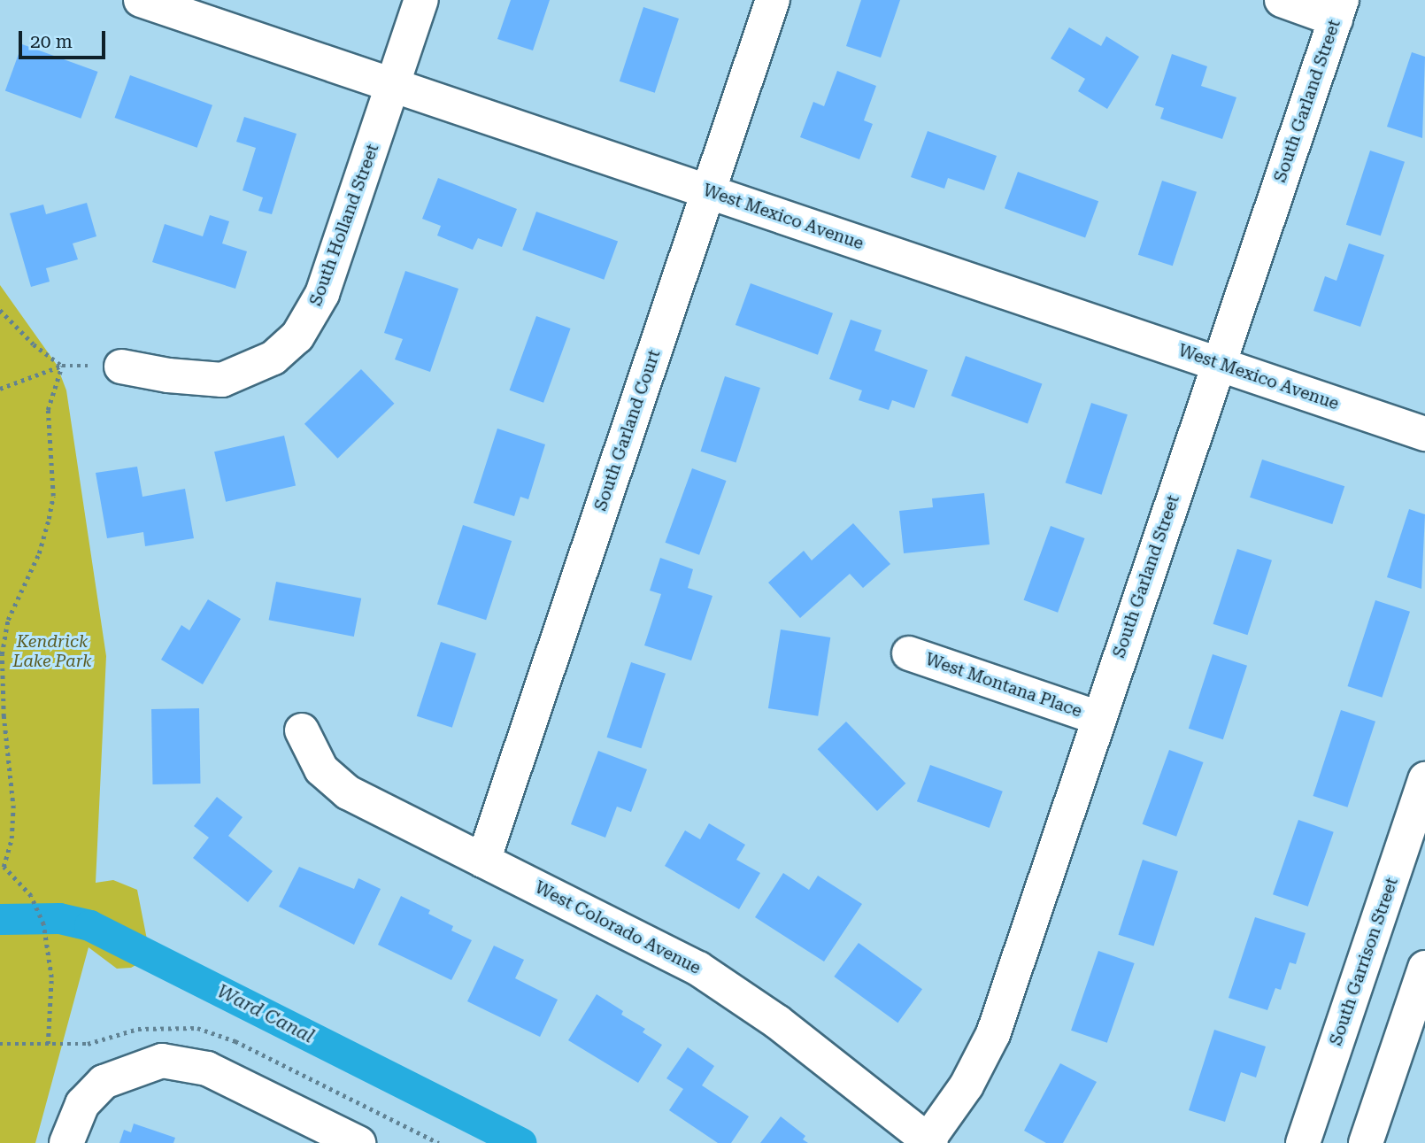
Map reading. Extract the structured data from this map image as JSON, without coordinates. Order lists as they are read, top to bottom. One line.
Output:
{"streets":{"street":["South Garland Street","West Mexico Avenue","South Holland Street","South Garland Court","West Montana Place","West Colorado Avenue","South Garrison Street"]},"crossings":[["South Garland Street","West Mexico Avenue"],["South Garland Street","West Montana Place"],["South Garland Street","West Colorado Avenue"],["West Mexico Avenue","South Holland Street"],["West Mexico Avenue","South Garland Court"],["South Garland Court","West Colorado Avenue"]],"water":["Ward Canal"],"parks":["Kendrick Lake Park"],"scale_bar":"20 m"}
